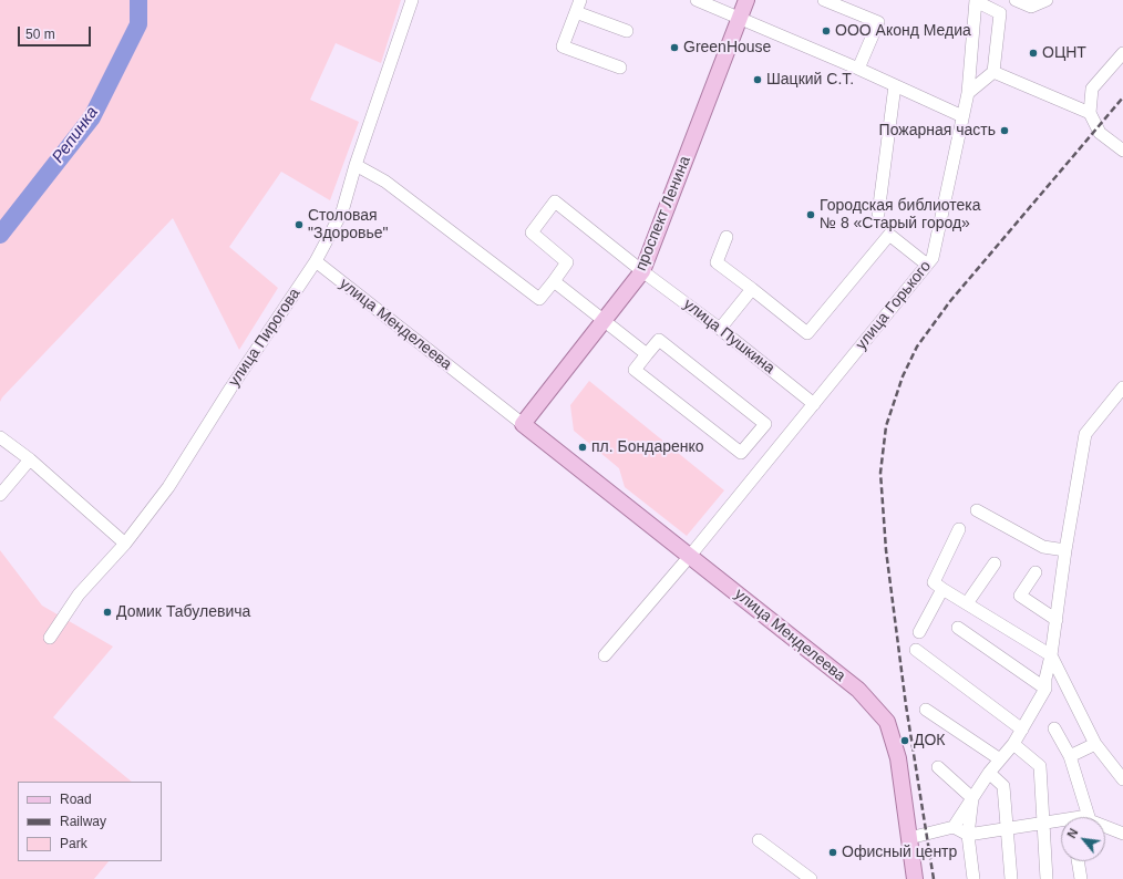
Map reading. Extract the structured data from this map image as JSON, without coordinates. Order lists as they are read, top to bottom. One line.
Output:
{"streets":{"main road":["проспект Ленина","улица Менделеева"],"street":["улица Горького","улица Пушкина","улица Пирогова"]},"crossings":[["проспект Ленина","улица Менделеева"],["проспект Ленина","улица Пушкина"],["улица Горького","улица Менделеева"],["улица Горького","улица Пушкина"],["улица Менделеева","улица Пирогова"]],"water":["Репинка"],"places":["ООО Аконд Медиа","GreenHouse","ОЦНТ","Шацкий С.Т.","Пожарная часть","Городская библиотека № 8 «Старый город»","Столовая \"Здоровье\"","пл. Бондаренко","Домик Табулевича","ДОК","Офисный центр"],"legend":["Road","Railway","Park"],"scale_bar":"50 m","north":"top left"}
